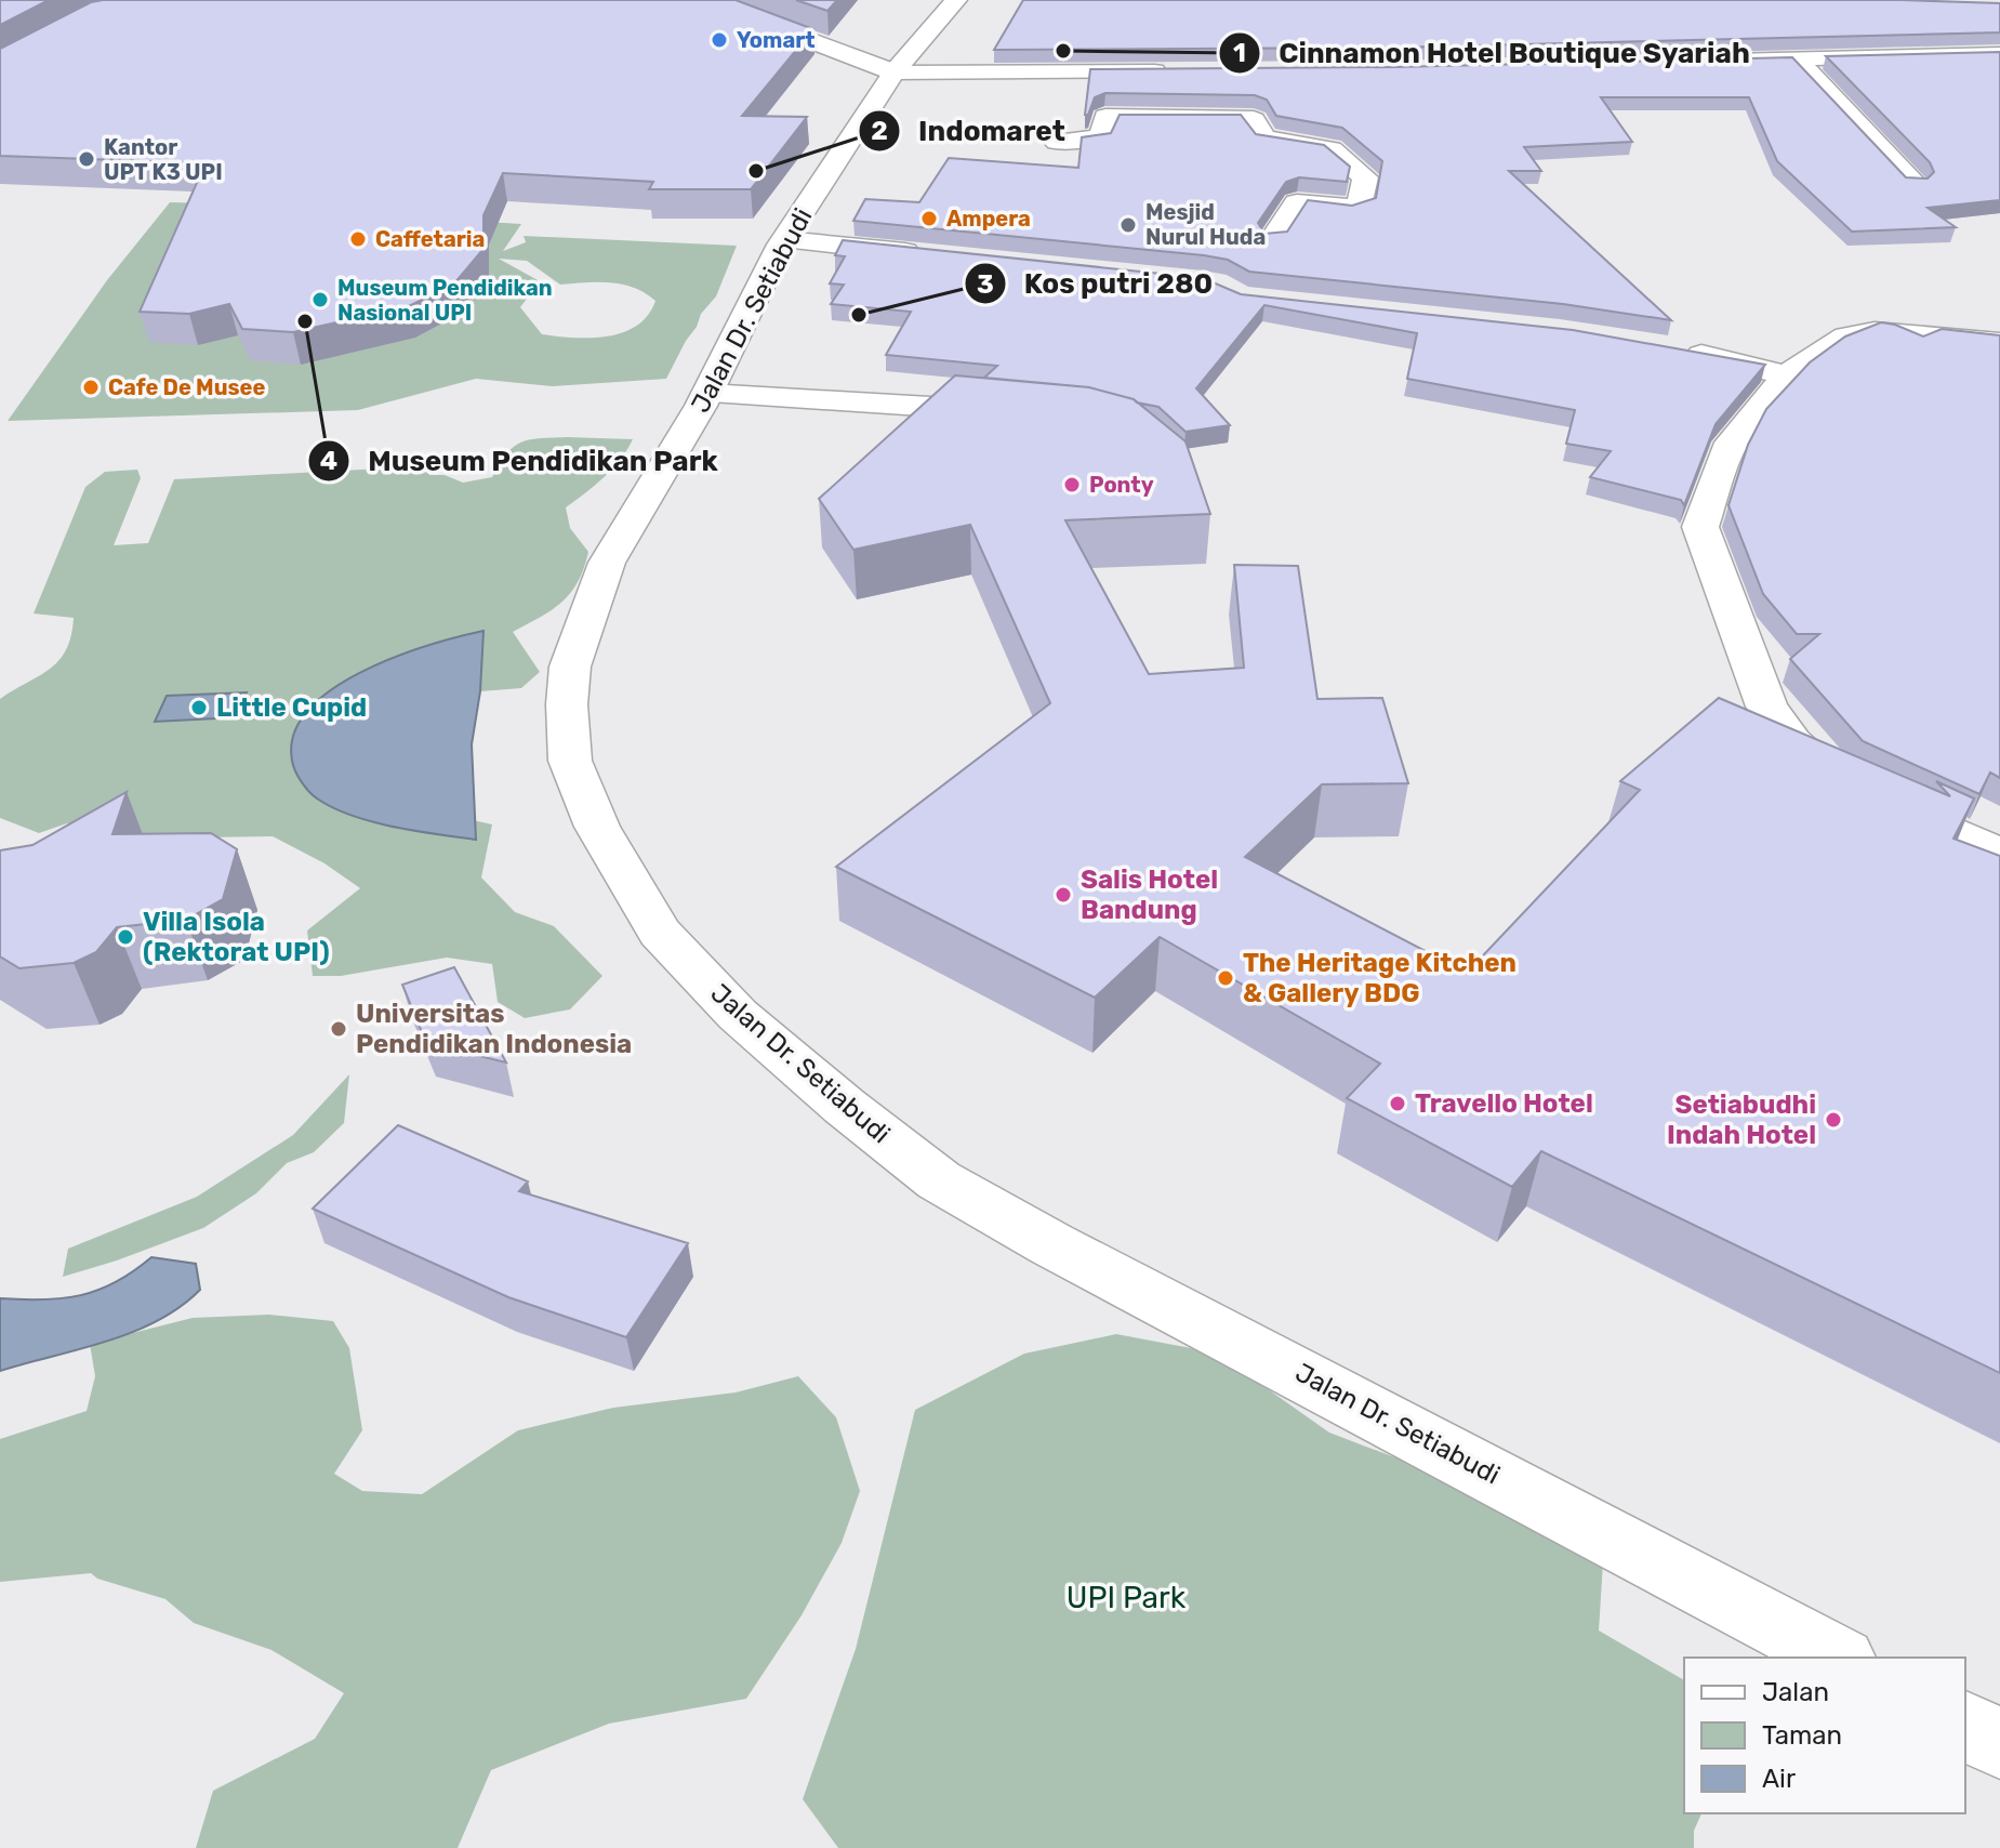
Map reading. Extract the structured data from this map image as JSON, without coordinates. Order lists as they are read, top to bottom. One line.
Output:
{"streets":{"street":["Jalan Dr. Setiabudi"]},"parks":["UPI Park"],"places":["Yomart","Cinnamon Hotel Boutique Syariah","Kantor UPT K3 UPI","Indomaret","Ampera","Mesjid Nurul Huda","Caffetaria","Museum Pendidikan Nasional UPI","Kos putri 280","Museum Pendidikan Park","Cafe De Musee","Ponty","Little Cupid","Salis Hotel Bandung","Villa Isola (Rektorat UPI)","The Heritage Kitchen & Gallery BDG","Universitas Pendidikan Indonesia","Travello Hotel","Setiabudhi Indah Hotel"],"legend":["Jalan","Taman","Air"]}
